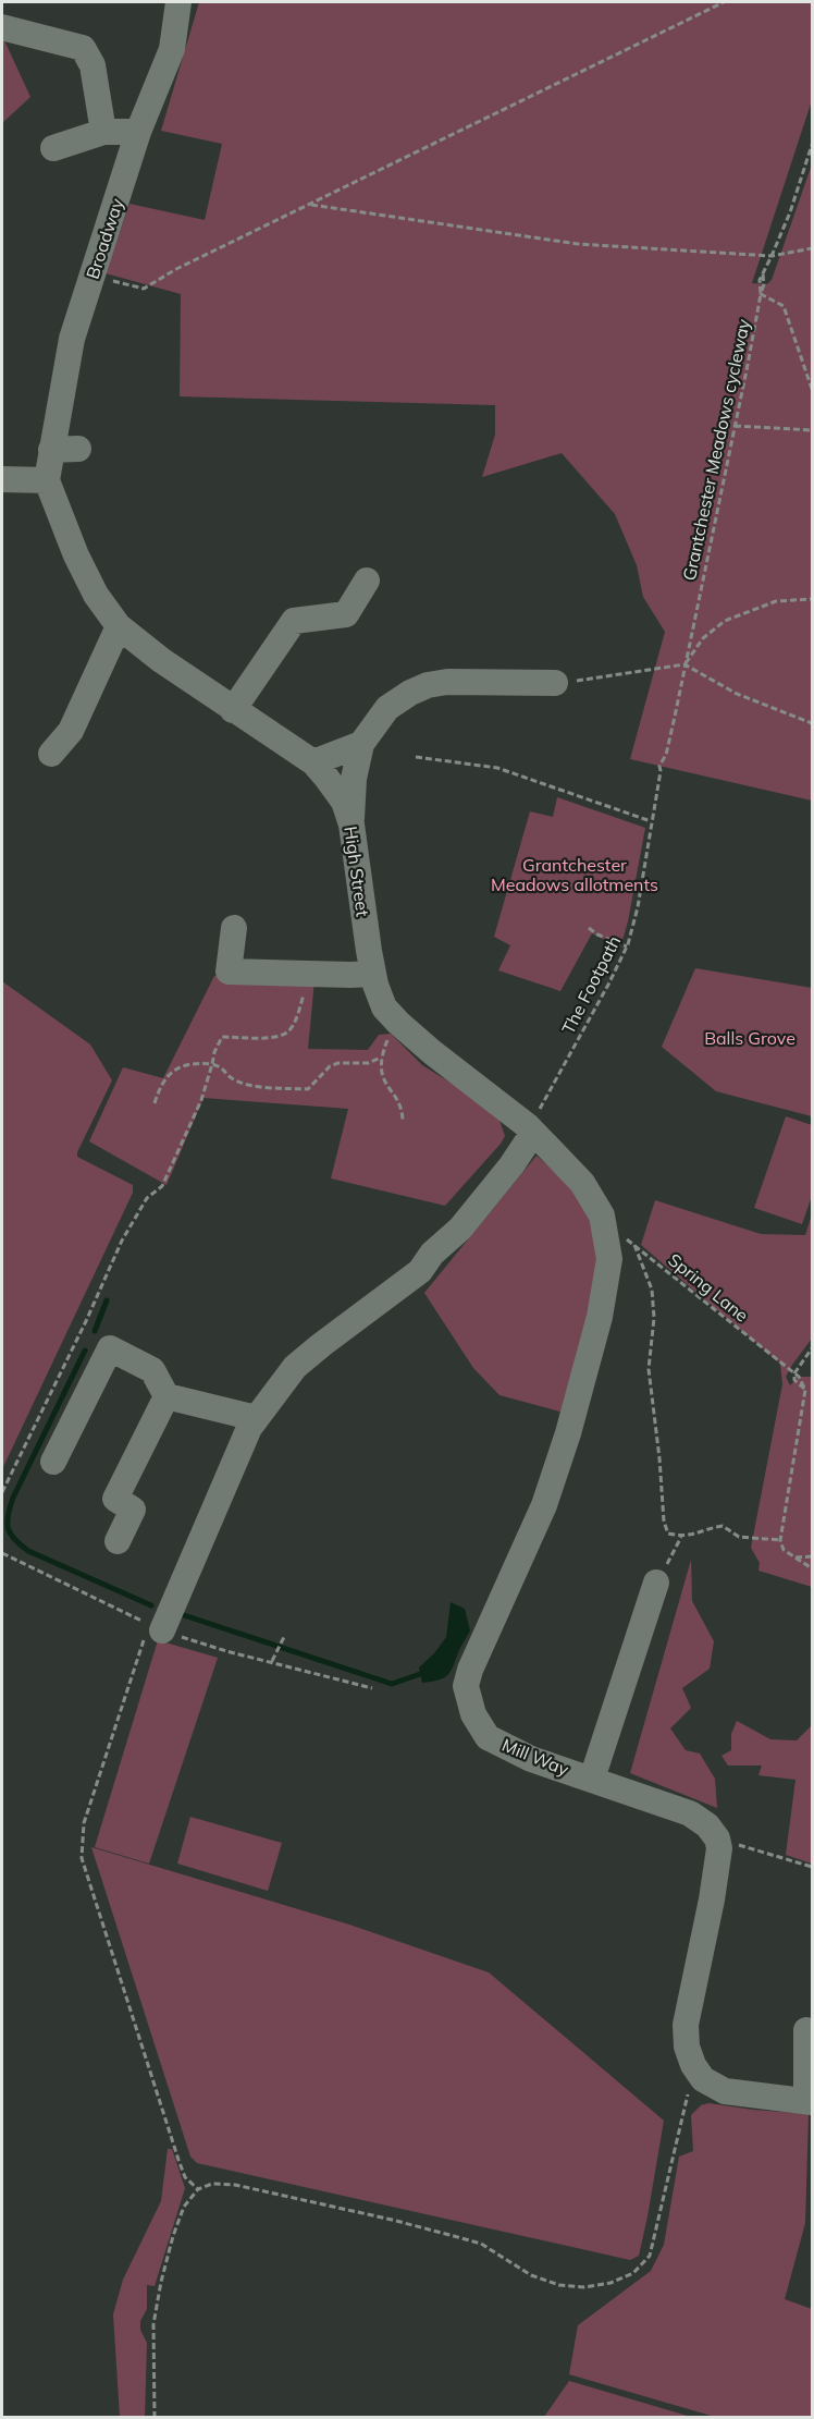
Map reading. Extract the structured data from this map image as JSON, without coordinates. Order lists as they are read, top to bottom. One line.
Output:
{"streets":{"street":["Broadway","High Street","Mill Way"],"path":["Grantchester Meadows cycleway","The Footpath","Spring Lane"]},"crossings":[["Broadway","High Street"],["Grantchester Meadows cycleway","The Footpath"],["High Street","The Footpath"],["High Street","Mill Way"],["Spring Lane","Mill Way"]],"parks":["Grantchester Meadows allotments","Balls Grove"]}
